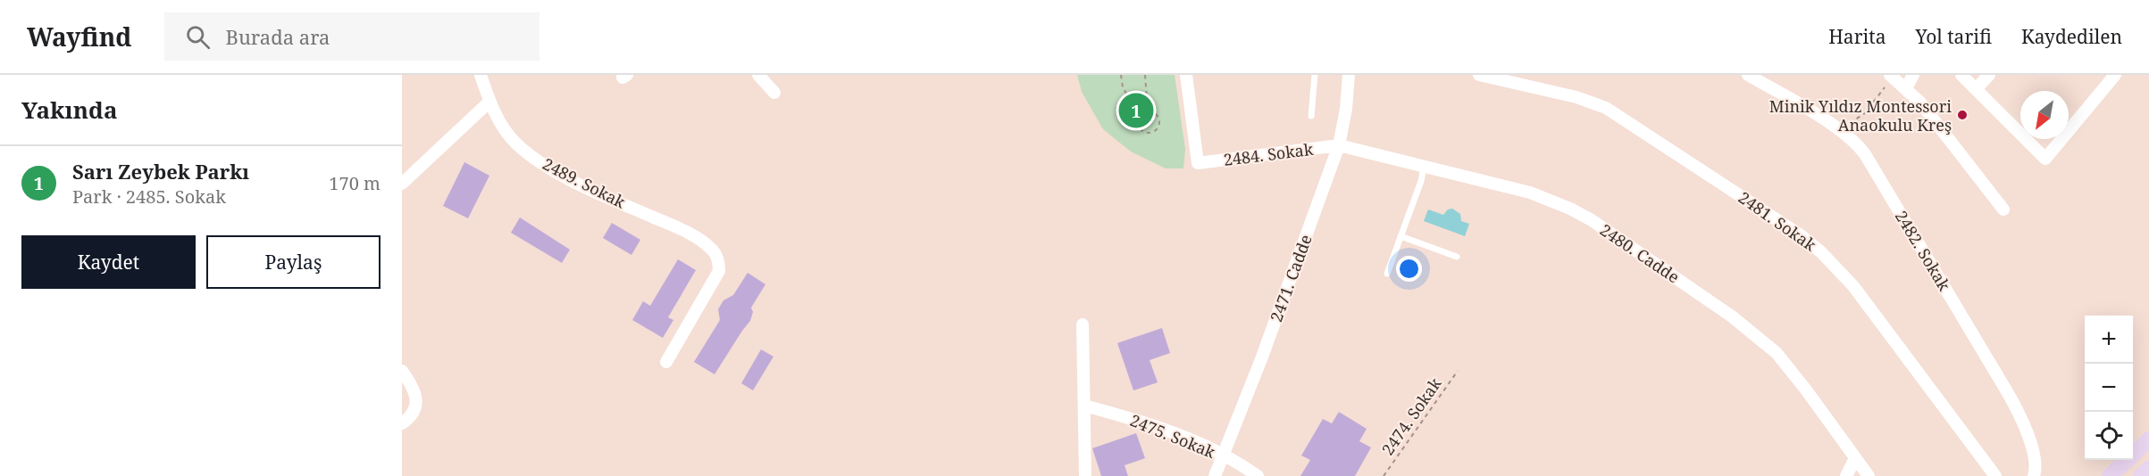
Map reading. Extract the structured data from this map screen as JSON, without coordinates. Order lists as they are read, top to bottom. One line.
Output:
{"streets":{"street":["2484. Sokak","2489. Sokak","2481. Sokak","2482. Sokak","2480. Cadde","2471. Cadde","2475. Sokak"],"path":["2474. Sokak"]},"crossings":[["2484. Sokak","2480. Cadde"],["2484. Sokak","2471. Cadde"],["2480. Cadde","2471. Cadde"],["2471. Cadde","2475. Sokak"]],"places":["Minik Yıldız Montessori Anaokulu Kreş"],"north":"bottom left","page":{"header":"Wayfind","search":"Burada ara","nav":["Harita","Yol tarifi","Kaydedilen"],"heading":"Yakında","pins":"1","list":[{"mark":"1","name":"Sarı Zeybek Parkı","note":"Park · 2485. Sokak","value":"170 m"}],"buttons":["Kaydet","Paylaş"],"map_buttons":["+","−"]}}
